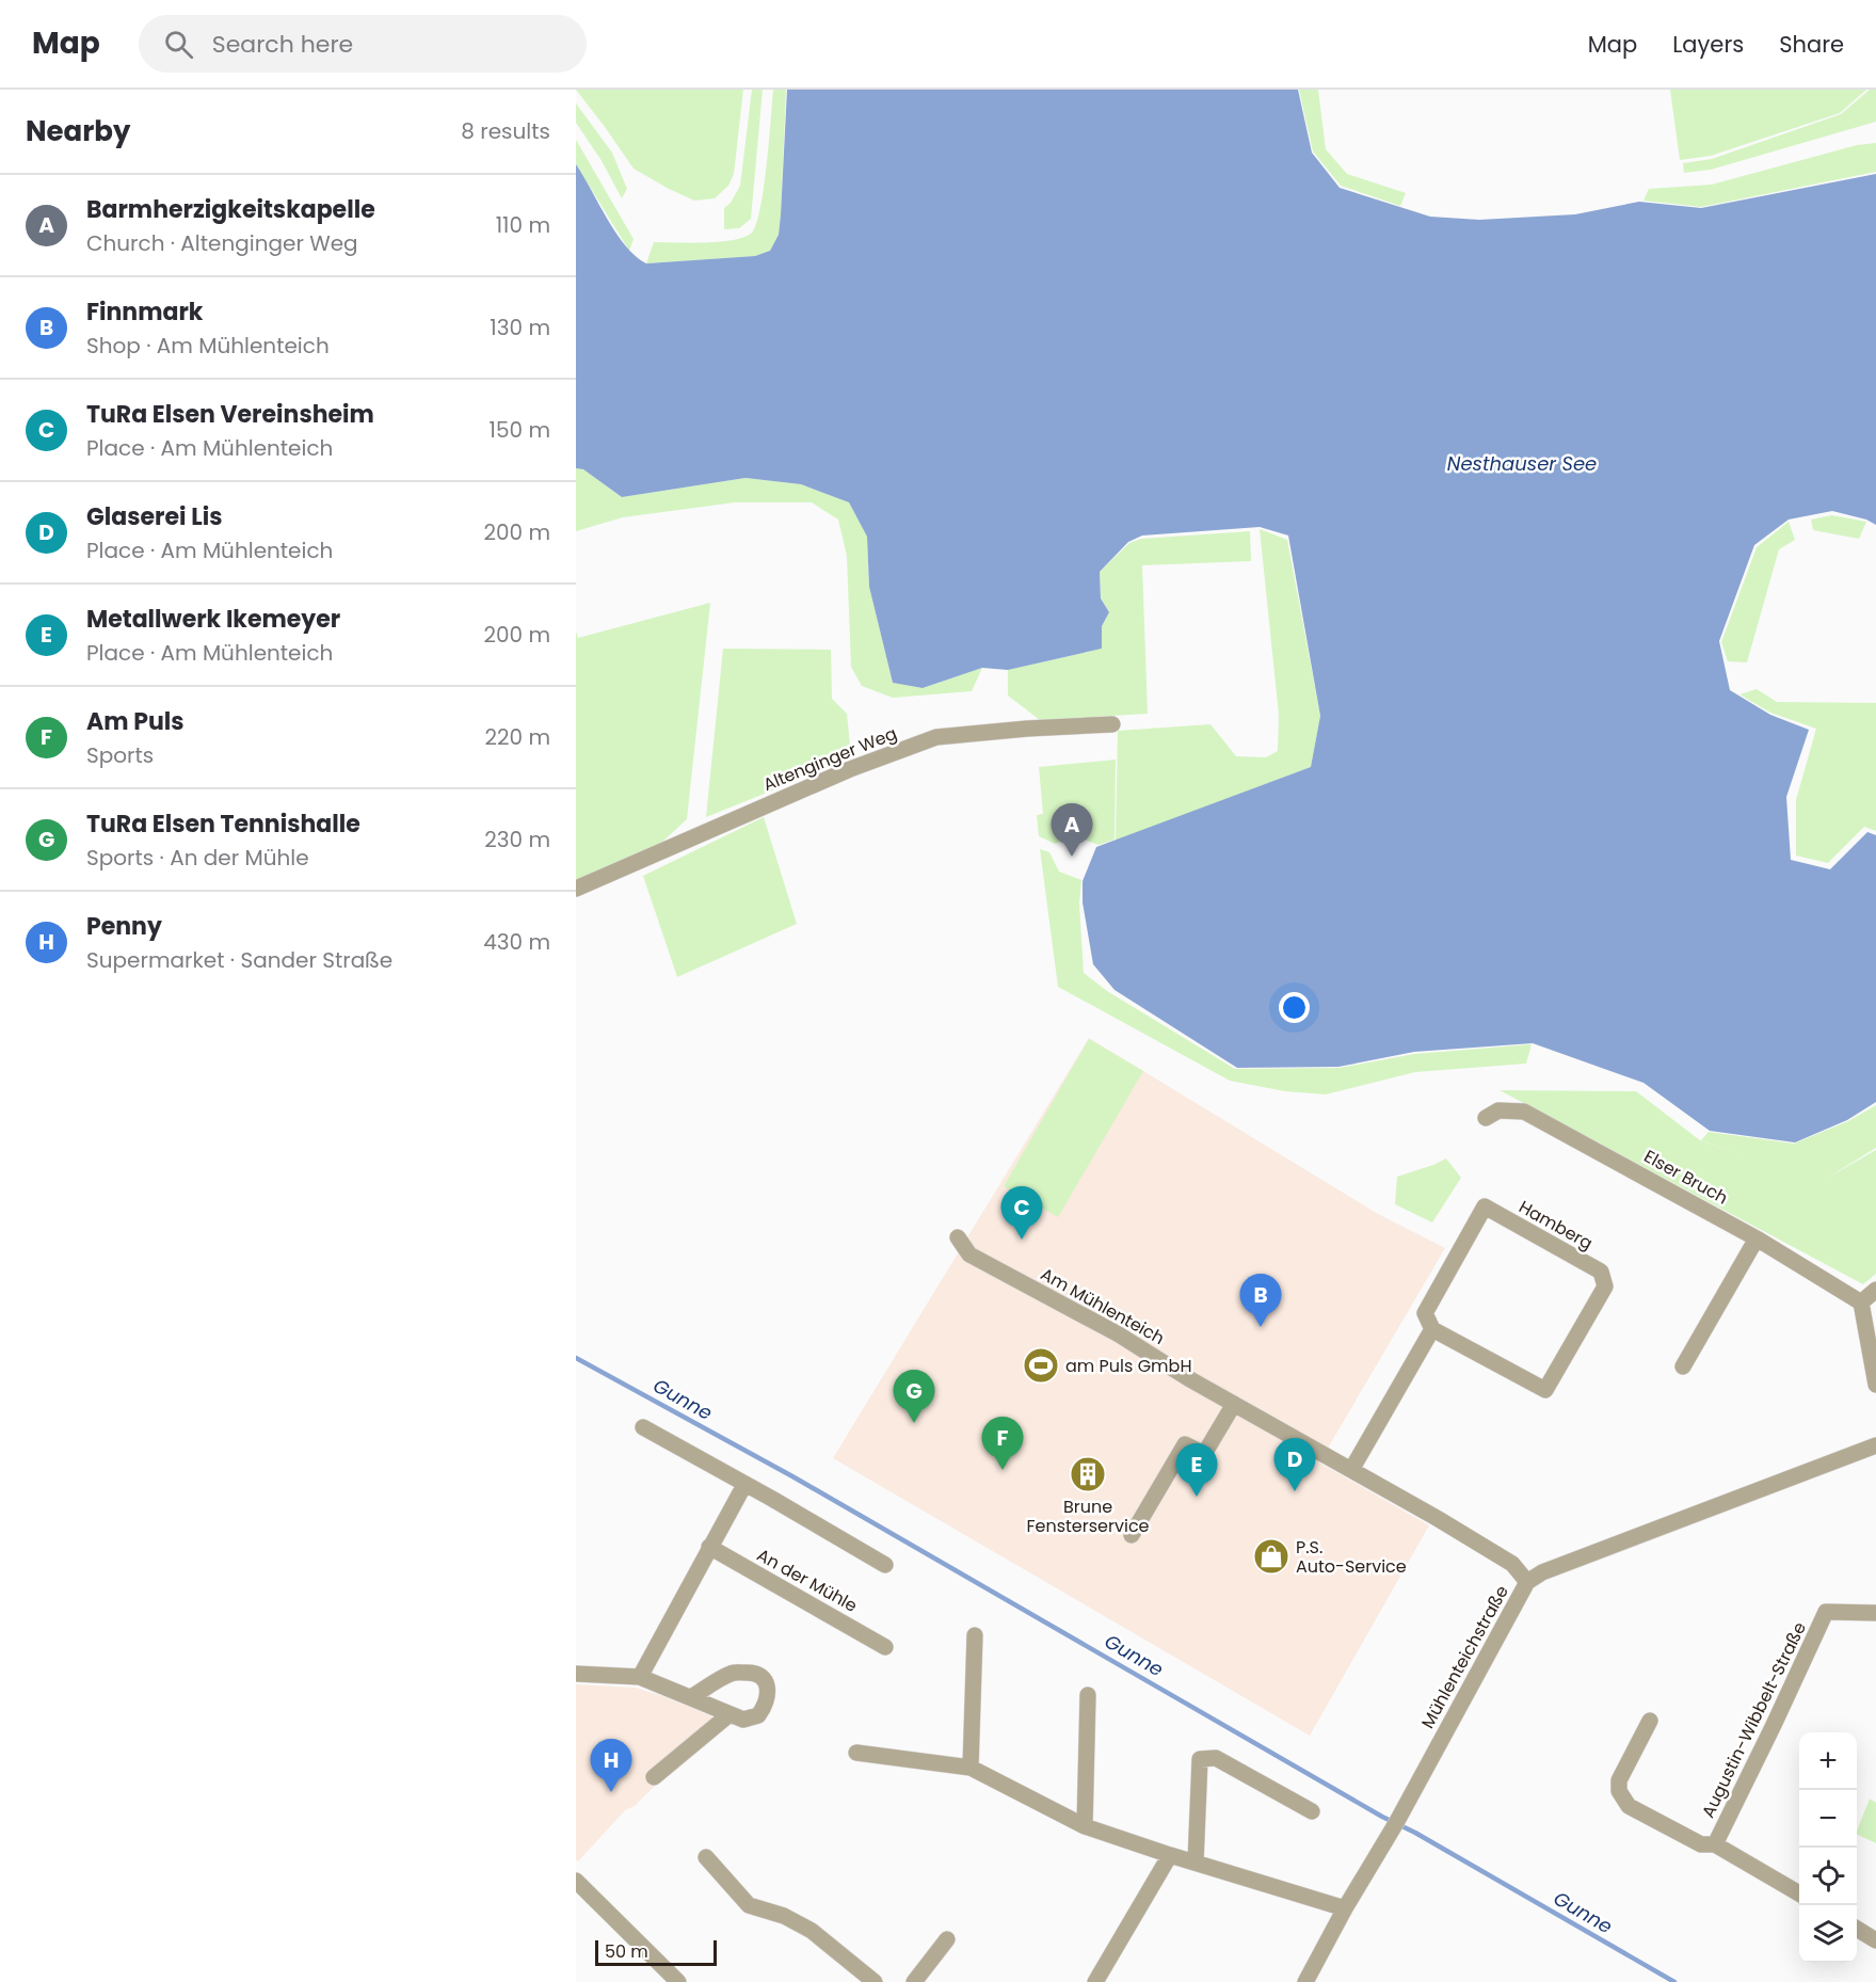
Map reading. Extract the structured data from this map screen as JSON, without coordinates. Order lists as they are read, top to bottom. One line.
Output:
{"streets":{"street":["Altenginger Weg","Elser Bruch","Hamberg","Am Mühlenteich","An der Mühle","Mühlenteichstraße","Augustin-Wibbelt-Straße"]},"crossings":[["Am Mühlenteich","Mühlenteichstraße"]],"water":["Nesthauser See","Gunne"],"places":{"sports":["am Puls GmbH"],"building":["Brune Fensterservice"],"shop":["P.S. Auto-Service"]},"scale_bar":"50 m","page":{"header":"Map","search":"Search here","nav":["Map","Layers","Share"],"heading":["Nearby","8 results"],"list":[{"mark":"A","name":"Barmherzigkeitskapelle","note":"Church · Altenginger Weg","value":"110 m"},{"mark":"B","name":"Finnmark","note":"Shop · Am Mühlenteich","value":"130 m"},{"mark":"C","name":"TuRa Elsen Vereinsheim","note":"Place · Am Mühlenteich","value":"150 m"},{"mark":"D","name":"Glaserei Lis","note":"Place · Am Mühlenteich","value":"200 m"},{"mark":"E","name":"Metallwerk Ikemeyer","note":"Place · Am Mühlenteich","value":"200 m"},{"mark":"F","name":"Am Puls","note":"Sports","value":"220 m"},{"mark":"G","name":"TuRa Elsen Tennishalle","note":"Sports · An der Mühle","value":"230 m"},{"mark":"H","name":"Penny","note":"Supermarket · Sander Straße","value":"430 m"}],"pins":["A","C","B","G","F","D","E","H"],"map_buttons":["+","−"],"scale":"50 m"}}
